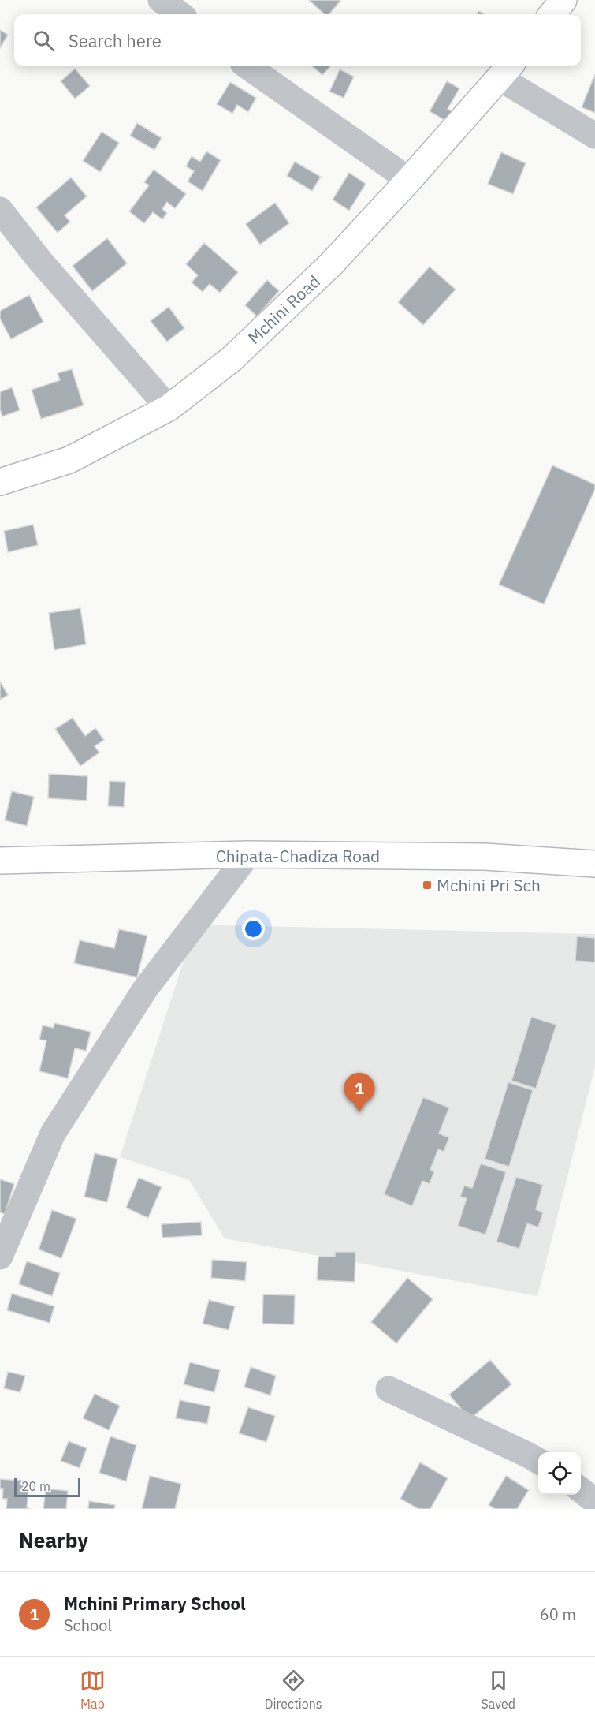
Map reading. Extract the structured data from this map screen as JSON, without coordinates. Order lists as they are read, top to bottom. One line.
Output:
{"streets":{"street":["Mchini Road","Chipata-Chadiza Road"]},"places":{"transit":["Mchini Pri Sch"]},"scale_bar":"20 m","page":{"search":"Search here","pins":"1","scale":"20 m","heading":"Nearby","list":[{"mark":"1","name":"Mchini Primary School","note":"School","value":"60 m"}],"nav":["Map","Directions","Saved"]}}
